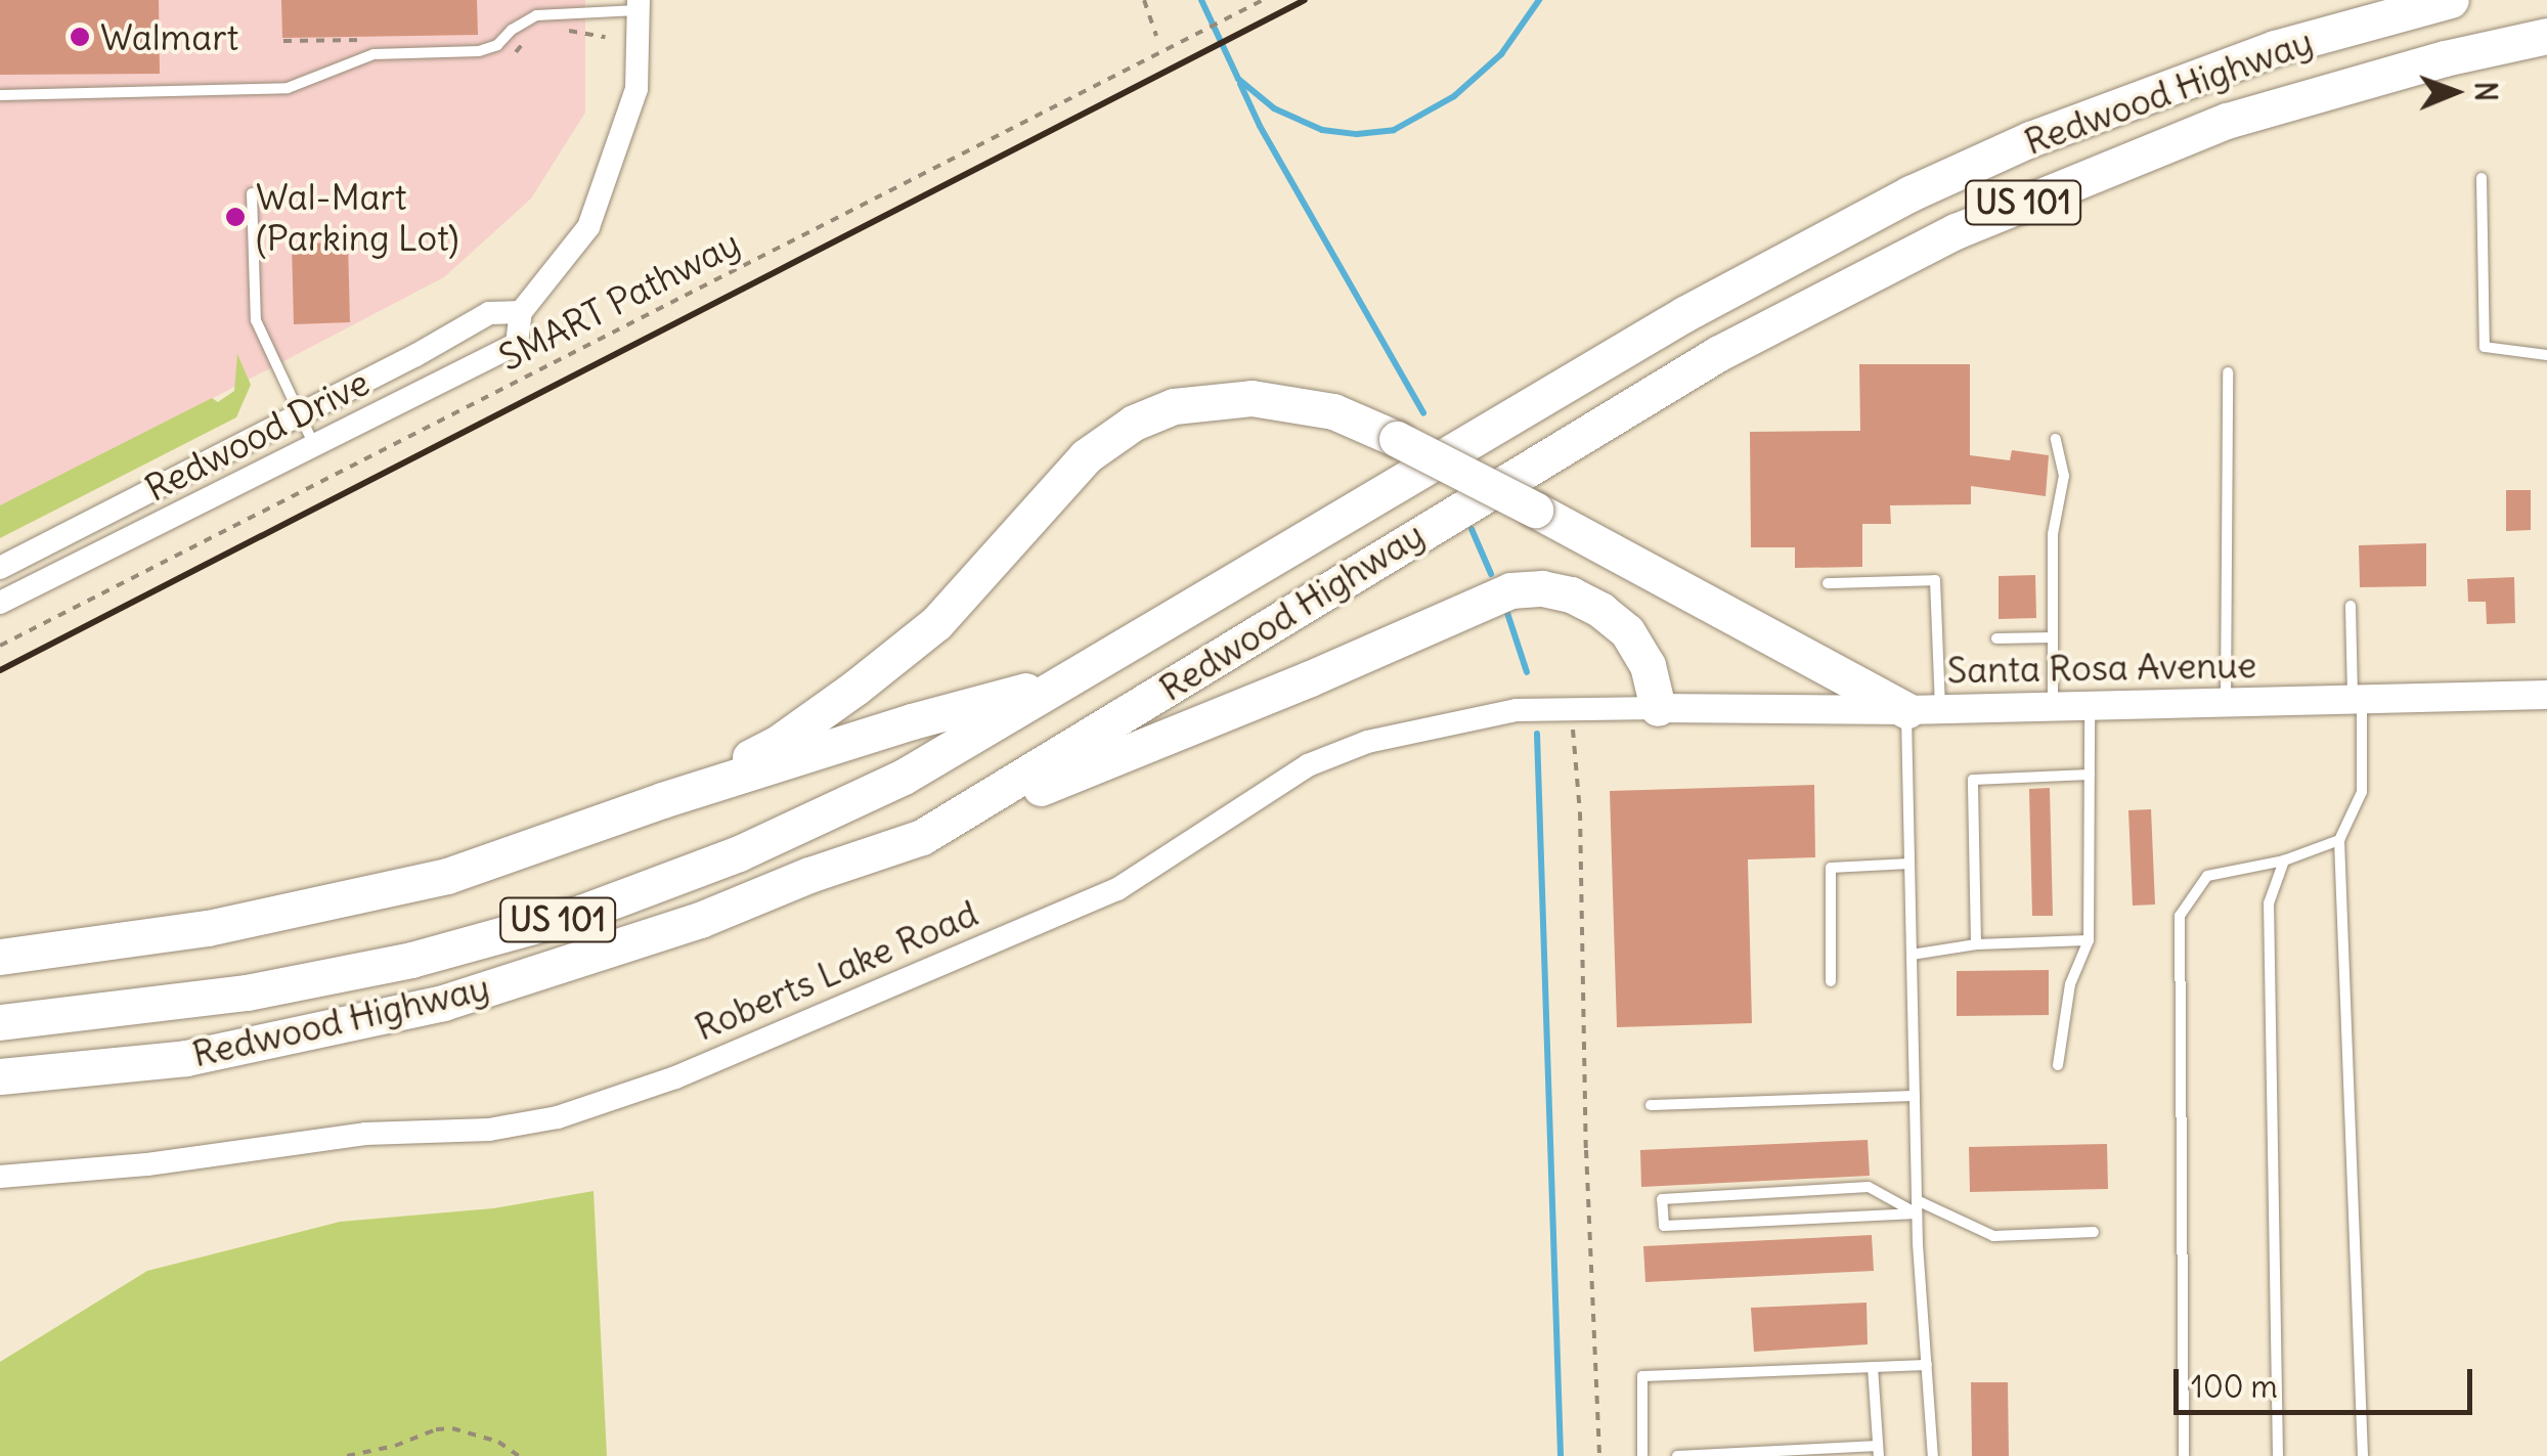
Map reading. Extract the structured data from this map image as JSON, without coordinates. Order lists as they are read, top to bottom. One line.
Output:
{"streets":{"highway":["Redwood Highway","US 101"],"main road":["Santa Rosa Avenue"],"street":["Redwood Drive","Roberts Lake Road"],"path":["SMART Pathway"]},"crossings":[["Santa Rosa Avenue","Roberts Lake Road"]],"places":["Walmart","Wal-Mart (Parking Lot)"],"scale_bar":"100 m","north":"right"}
